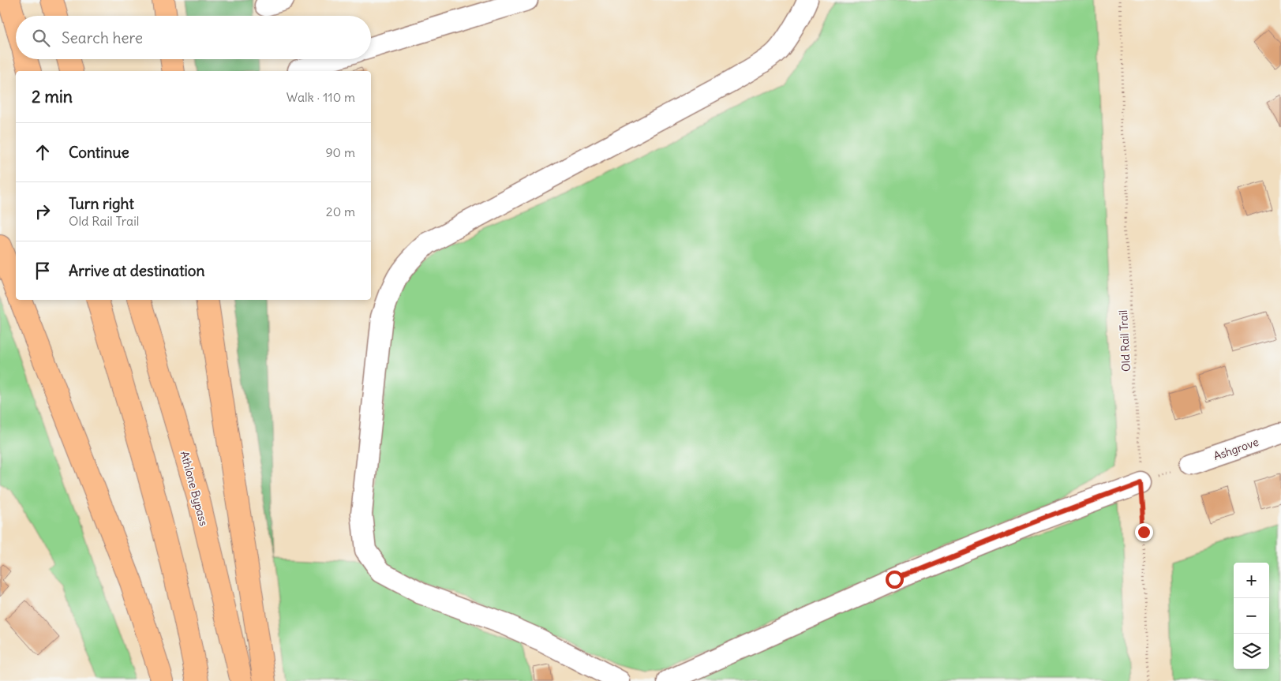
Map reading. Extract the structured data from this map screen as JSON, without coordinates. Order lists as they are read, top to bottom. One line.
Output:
{"streets":{"highway":["Athlone Bypass"],"street":["Ashgrove"],"path":["Old Rail Trail"]},"page":{"search":"Search here","heading":["2 min","Walk · 110 m"],"list":[["Continue","90 m"],["Turn right","Old Rail Trail","20 m"],"Arrive at destination"],"map_buttons":["+","−"]}}
